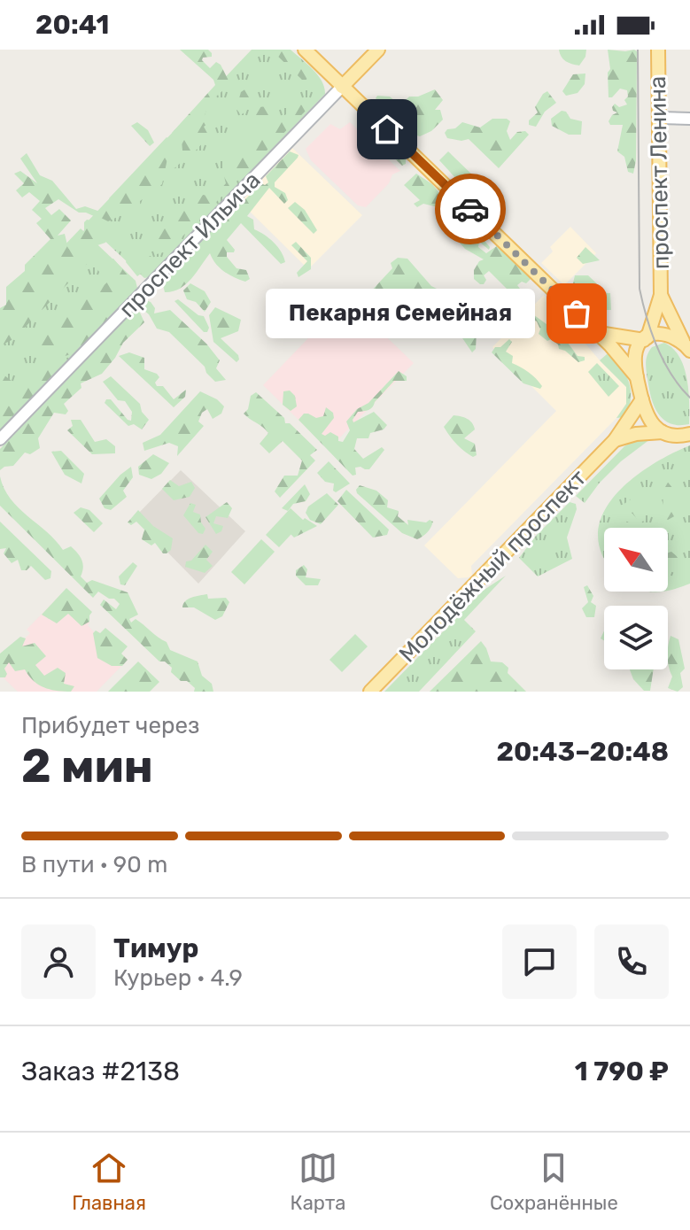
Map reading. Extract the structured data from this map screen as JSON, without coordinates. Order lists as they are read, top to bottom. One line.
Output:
{"streets":{"main road":["проспект Ленина","проспект Ильича","Молодёжный проспект"]},"places":["Пекарня Семейная"],"north":"top left","page":{"status":"20:41","bubble":"Пекарня Семейная","heading":["2 мин","Прибудет через","20:43–20:48"],"panel":["Тимур","Курьер · 4.9","Заказ #2138","1 790 ₽"],"bar":"В пути · 90 m","tabs":["Главная","Карта","Сохранённые"]}}
